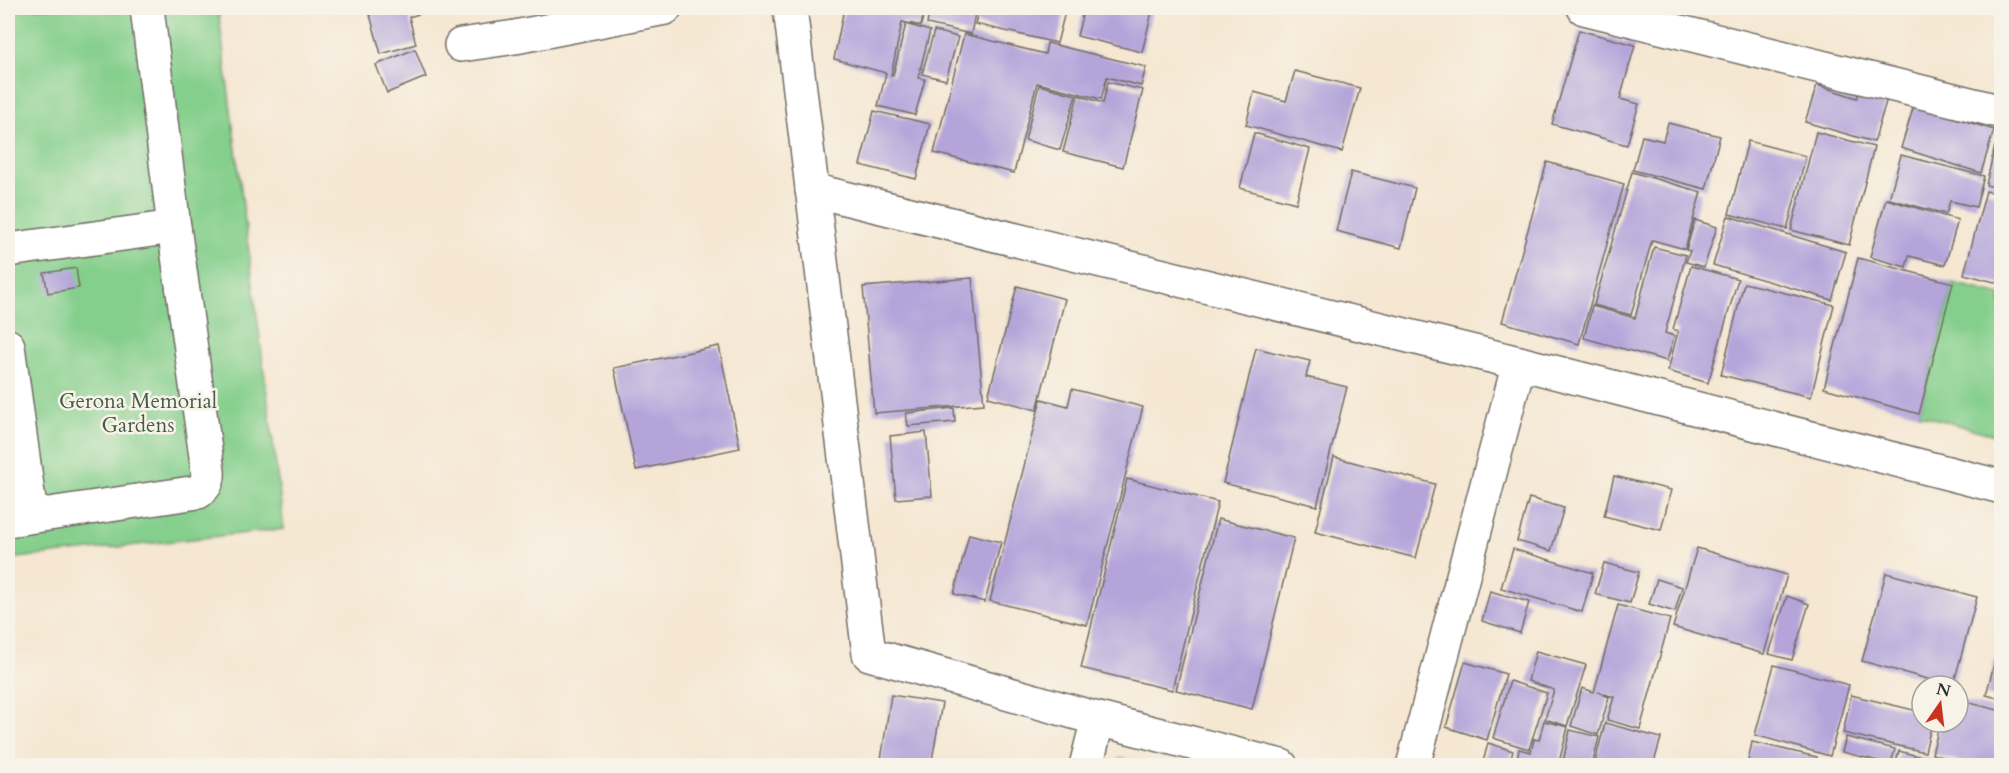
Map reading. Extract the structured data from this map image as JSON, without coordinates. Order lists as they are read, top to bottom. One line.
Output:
{"parks":["Gerona Memorial Gardens"],"north":"top"}
